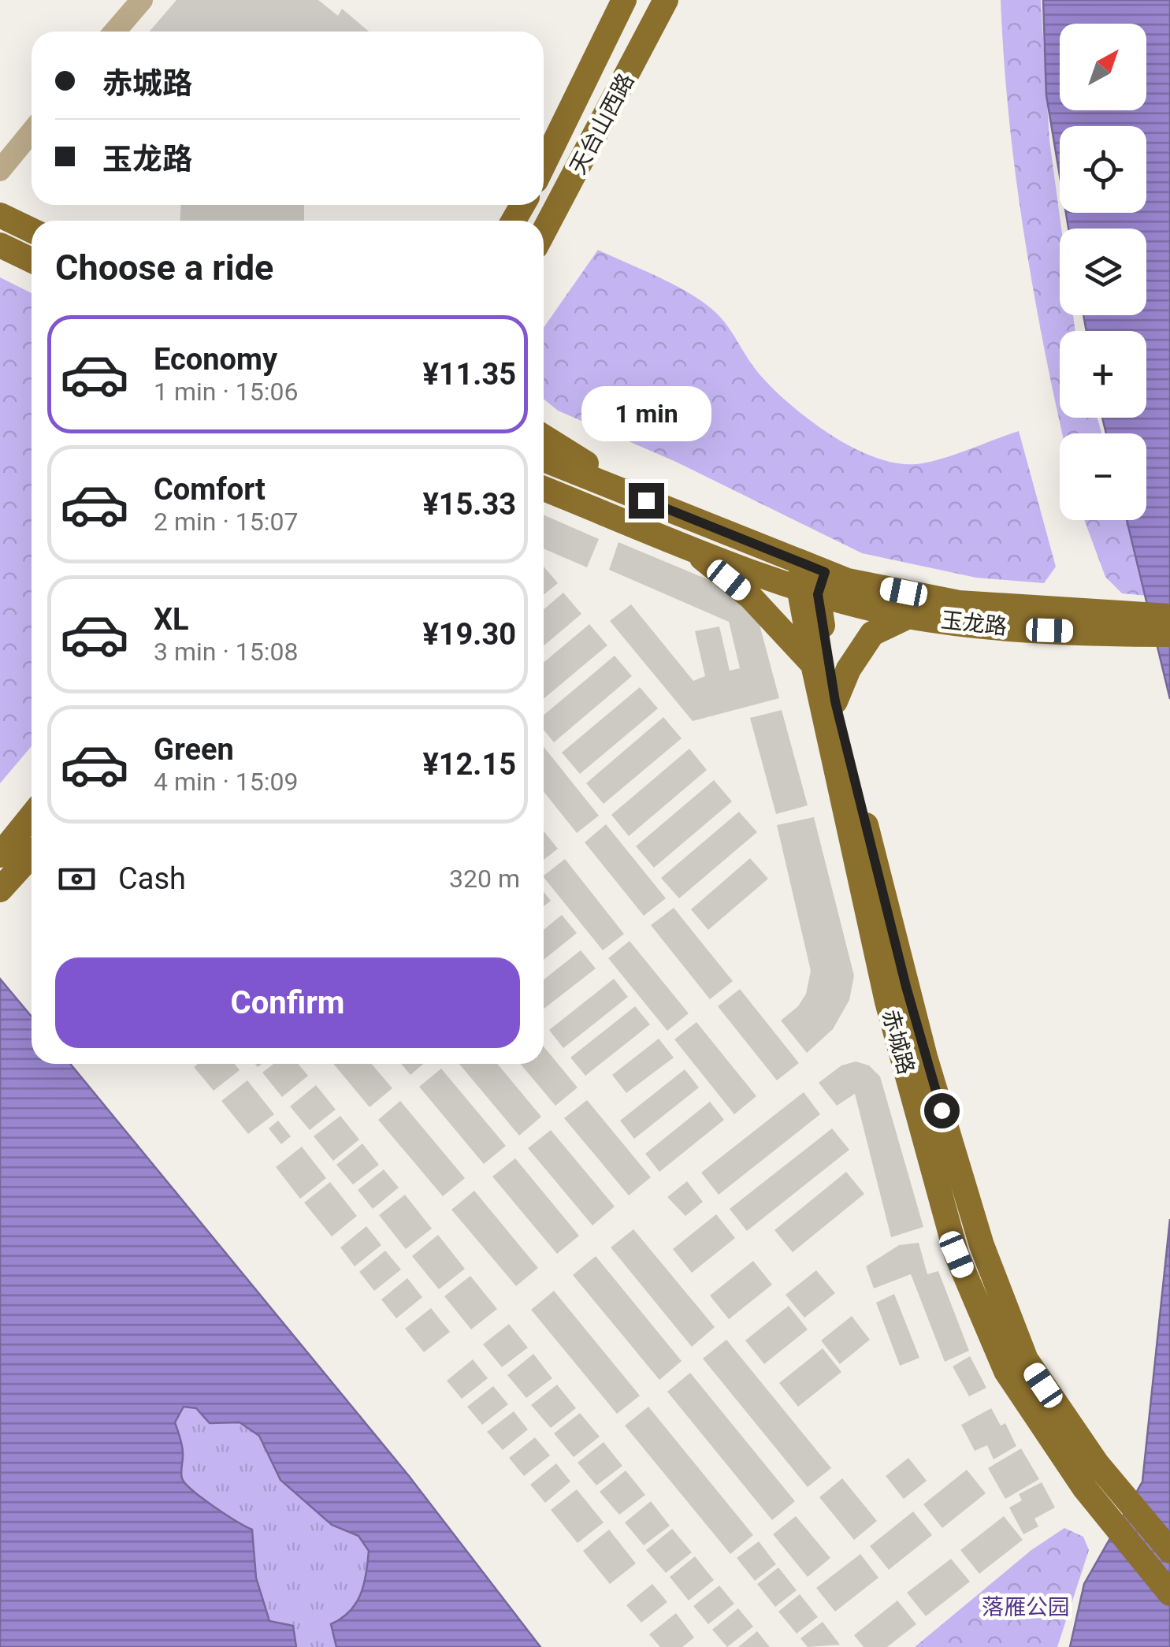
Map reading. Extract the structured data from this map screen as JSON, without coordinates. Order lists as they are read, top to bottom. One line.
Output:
{"streets":{"main road":["天台山西路","玉龙路","赤城路"]},"crossings":[["玉龙路","赤城路"]],"parks":["落雁公园"],"north":"top right","page":{"map_buttons":["+","−"],"banner":["赤城路","玉龙路"],"heading":"Choose a ride","list":[{"name":"Economy","note":"1 min · 15:06","value":"¥11.35"},{"name":"Comfort","note":"2 min · 15:07","value":"¥15.33"},{"name":"XL","note":"3 min · 15:08","value":"¥19.30"},{"name":"Green","note":"4 min · 15:09","value":"¥12.15"}],"bubble":"1 min","pay":["Cash","320 m"],"buttons":"Confirm"}}
